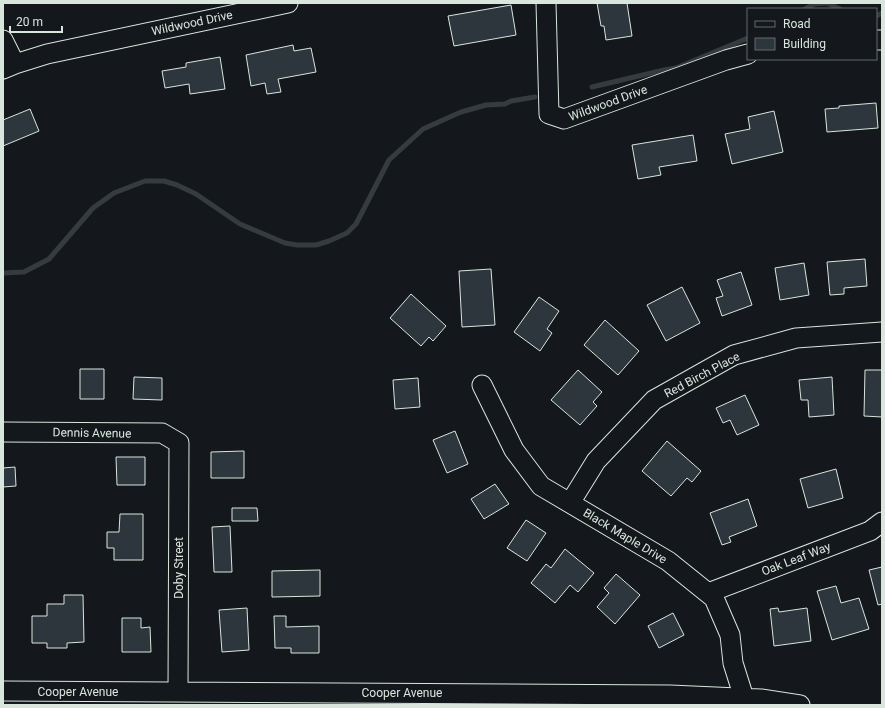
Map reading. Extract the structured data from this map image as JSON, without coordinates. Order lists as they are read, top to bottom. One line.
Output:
{"streets":{"street":["Wildwood Drive","Red Birch Place","Dennis Avenue","Black Maple Drive","Oak Leaf Way","Doby Street","Cooper Avenue"]},"crossings":[["Red Birch Place","Black Maple Drive"],["Dennis Avenue","Doby Street"],["Black Maple Drive","Oak Leaf Way"],["Black Maple Drive","Cooper Avenue"],["Doby Street","Cooper Avenue"]],"legend":["Road","Building"],"scale_bar":"20 m"}
